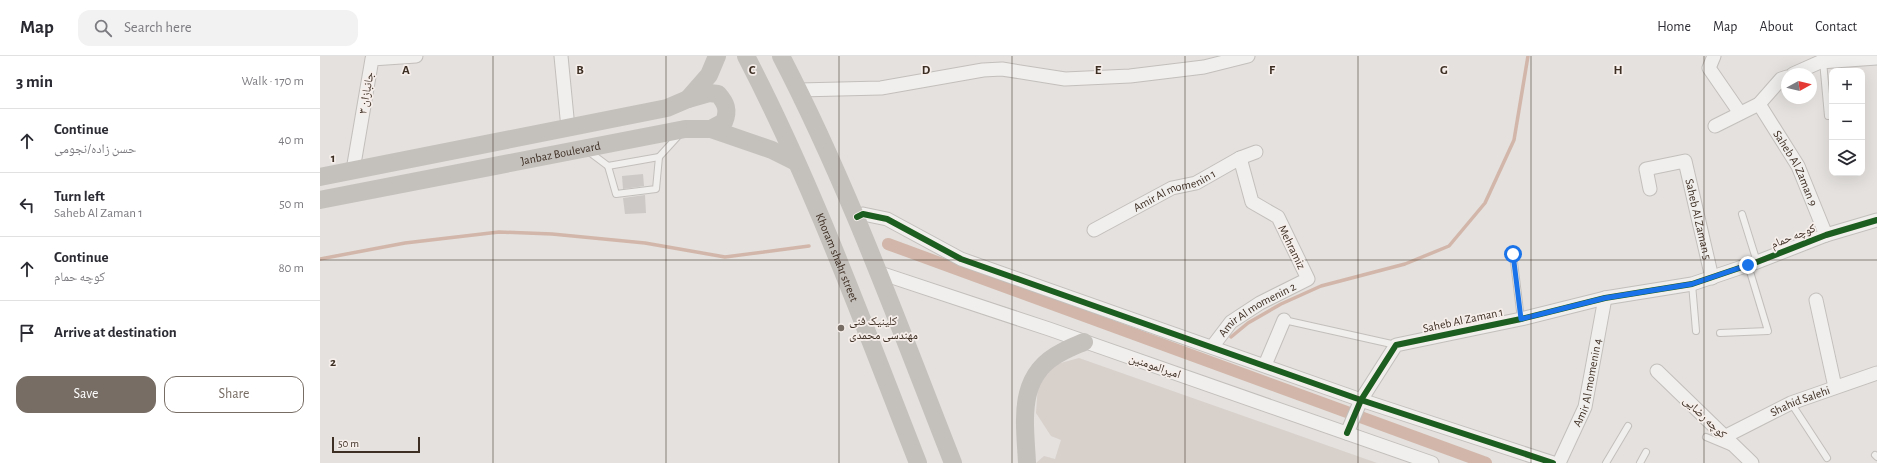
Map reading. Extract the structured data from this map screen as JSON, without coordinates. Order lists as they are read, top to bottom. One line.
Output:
{"streets":{"main road":["Janbaz Boulevard","Khoram shahr street"],"street":["جانبازان ۳","Saheb Al Zaman 9","Amir Al momenin 1","Saheb Al Zaman 5","کوچه حمام","Mehramiz","Amir Al momenin 2","Saheb Al Zaman 1","امیرالمومنین","Amir Al momenin 4","Shahid Salehi","کوچه رضایی"]},"crossings":[["جانبازان ۳","Janbaz Boulevard"],["Janbaz Boulevard","Khoram shahr street"],["Saheb Al Zaman 9","کوچه حمام"],["Amir Al momenin 1","Mehramiz"],["Saheb Al Zaman 5","کوچه حمام"],["کوچه حمام","Saheb Al Zaman 1"],["کوچه حمام","Amir Al momenin 4"],["Mehramiz","Amir Al momenin 2"],["Saheb Al Zaman 1","Amir Al momenin 4"],["Shahid Salehi","کوچه رضایی"]],"places":["کلینیک فنی مهندسی محمدی"],"scale_bar":"50 m","north":"right","page":{"header":"Map","search":"Search here","nav":["Home","Map","About","Contact"],"heading":["3 min","Walk · 170 m"],"map_buttons":["+","−"],"list":[["Continue","حسن زاده/نجومی","40 m"],["Turn left","Saheb Al Zaman 1","50 m"],["Continue","کوچه حمام","80 m"],"Arrive at destination"],"buttons":["Save","Share"],"scale":"50 m"},"grid":{"columns":["A","B","C","D","E","F","G","H"],"rows":["1","2"]}}
